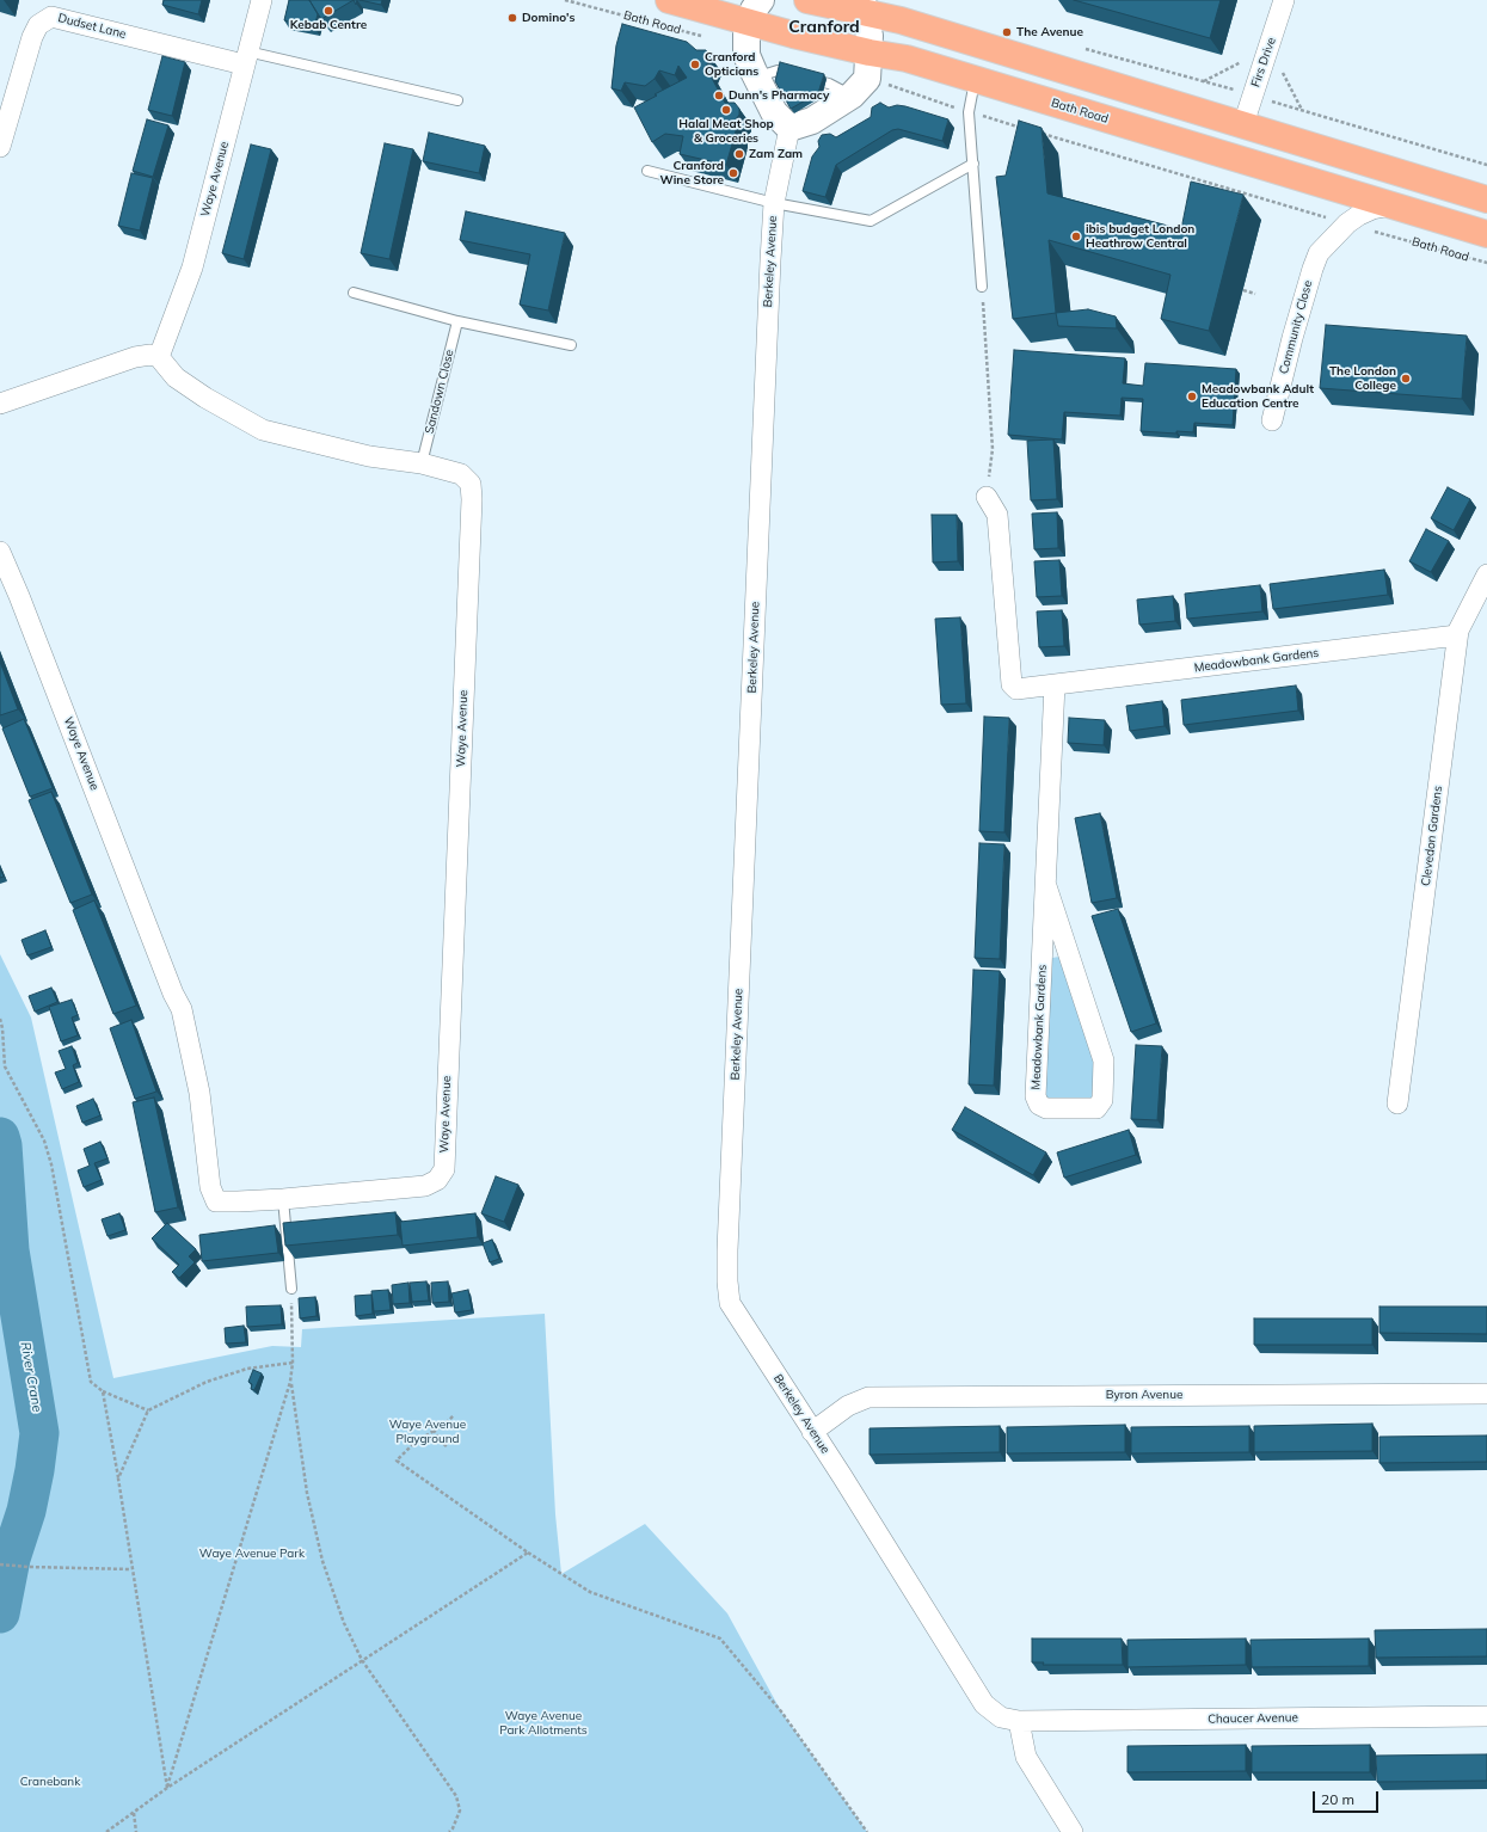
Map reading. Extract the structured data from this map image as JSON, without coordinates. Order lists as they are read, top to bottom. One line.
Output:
{"streets":{"highway":["Bath Road"],"street":["Dudset Lane","Firs Drive","Waye Avenue","Berkeley Avenue","Community Close","Meadowbank Gardens","Clevedon Gardens","Byron Avenue","Chaucer Avenue"],"lane":["Sandown Close"]},"crossings":[["Bath Road","Community Close"],["Dudset Lane","Waye Avenue"],["Waye Avenue","Sandown Close"],["Berkeley Avenue","Byron Avenue"],["Berkeley Avenue","Chaucer Avenue"],["Meadowbank Gardens","Clevedon Gardens"]],"districts":["Cranford"],"water":["River Crane"],"parks":["Waye Avenue Playground","Waye Avenue Park","Waye Avenue Park Allotments","Cranebank"],"places":["Kebab Centre","Domino's","The Avenue","Cranford Opticians","Dunn's Pharmacy","Halal Meat Shop & Groceries","Zam Zam","Cranford Wine Store","ibis budget London Heathrow Central","The London College","Meadowbank Adult Education Centre"],"scale_bar":"20 m"}
